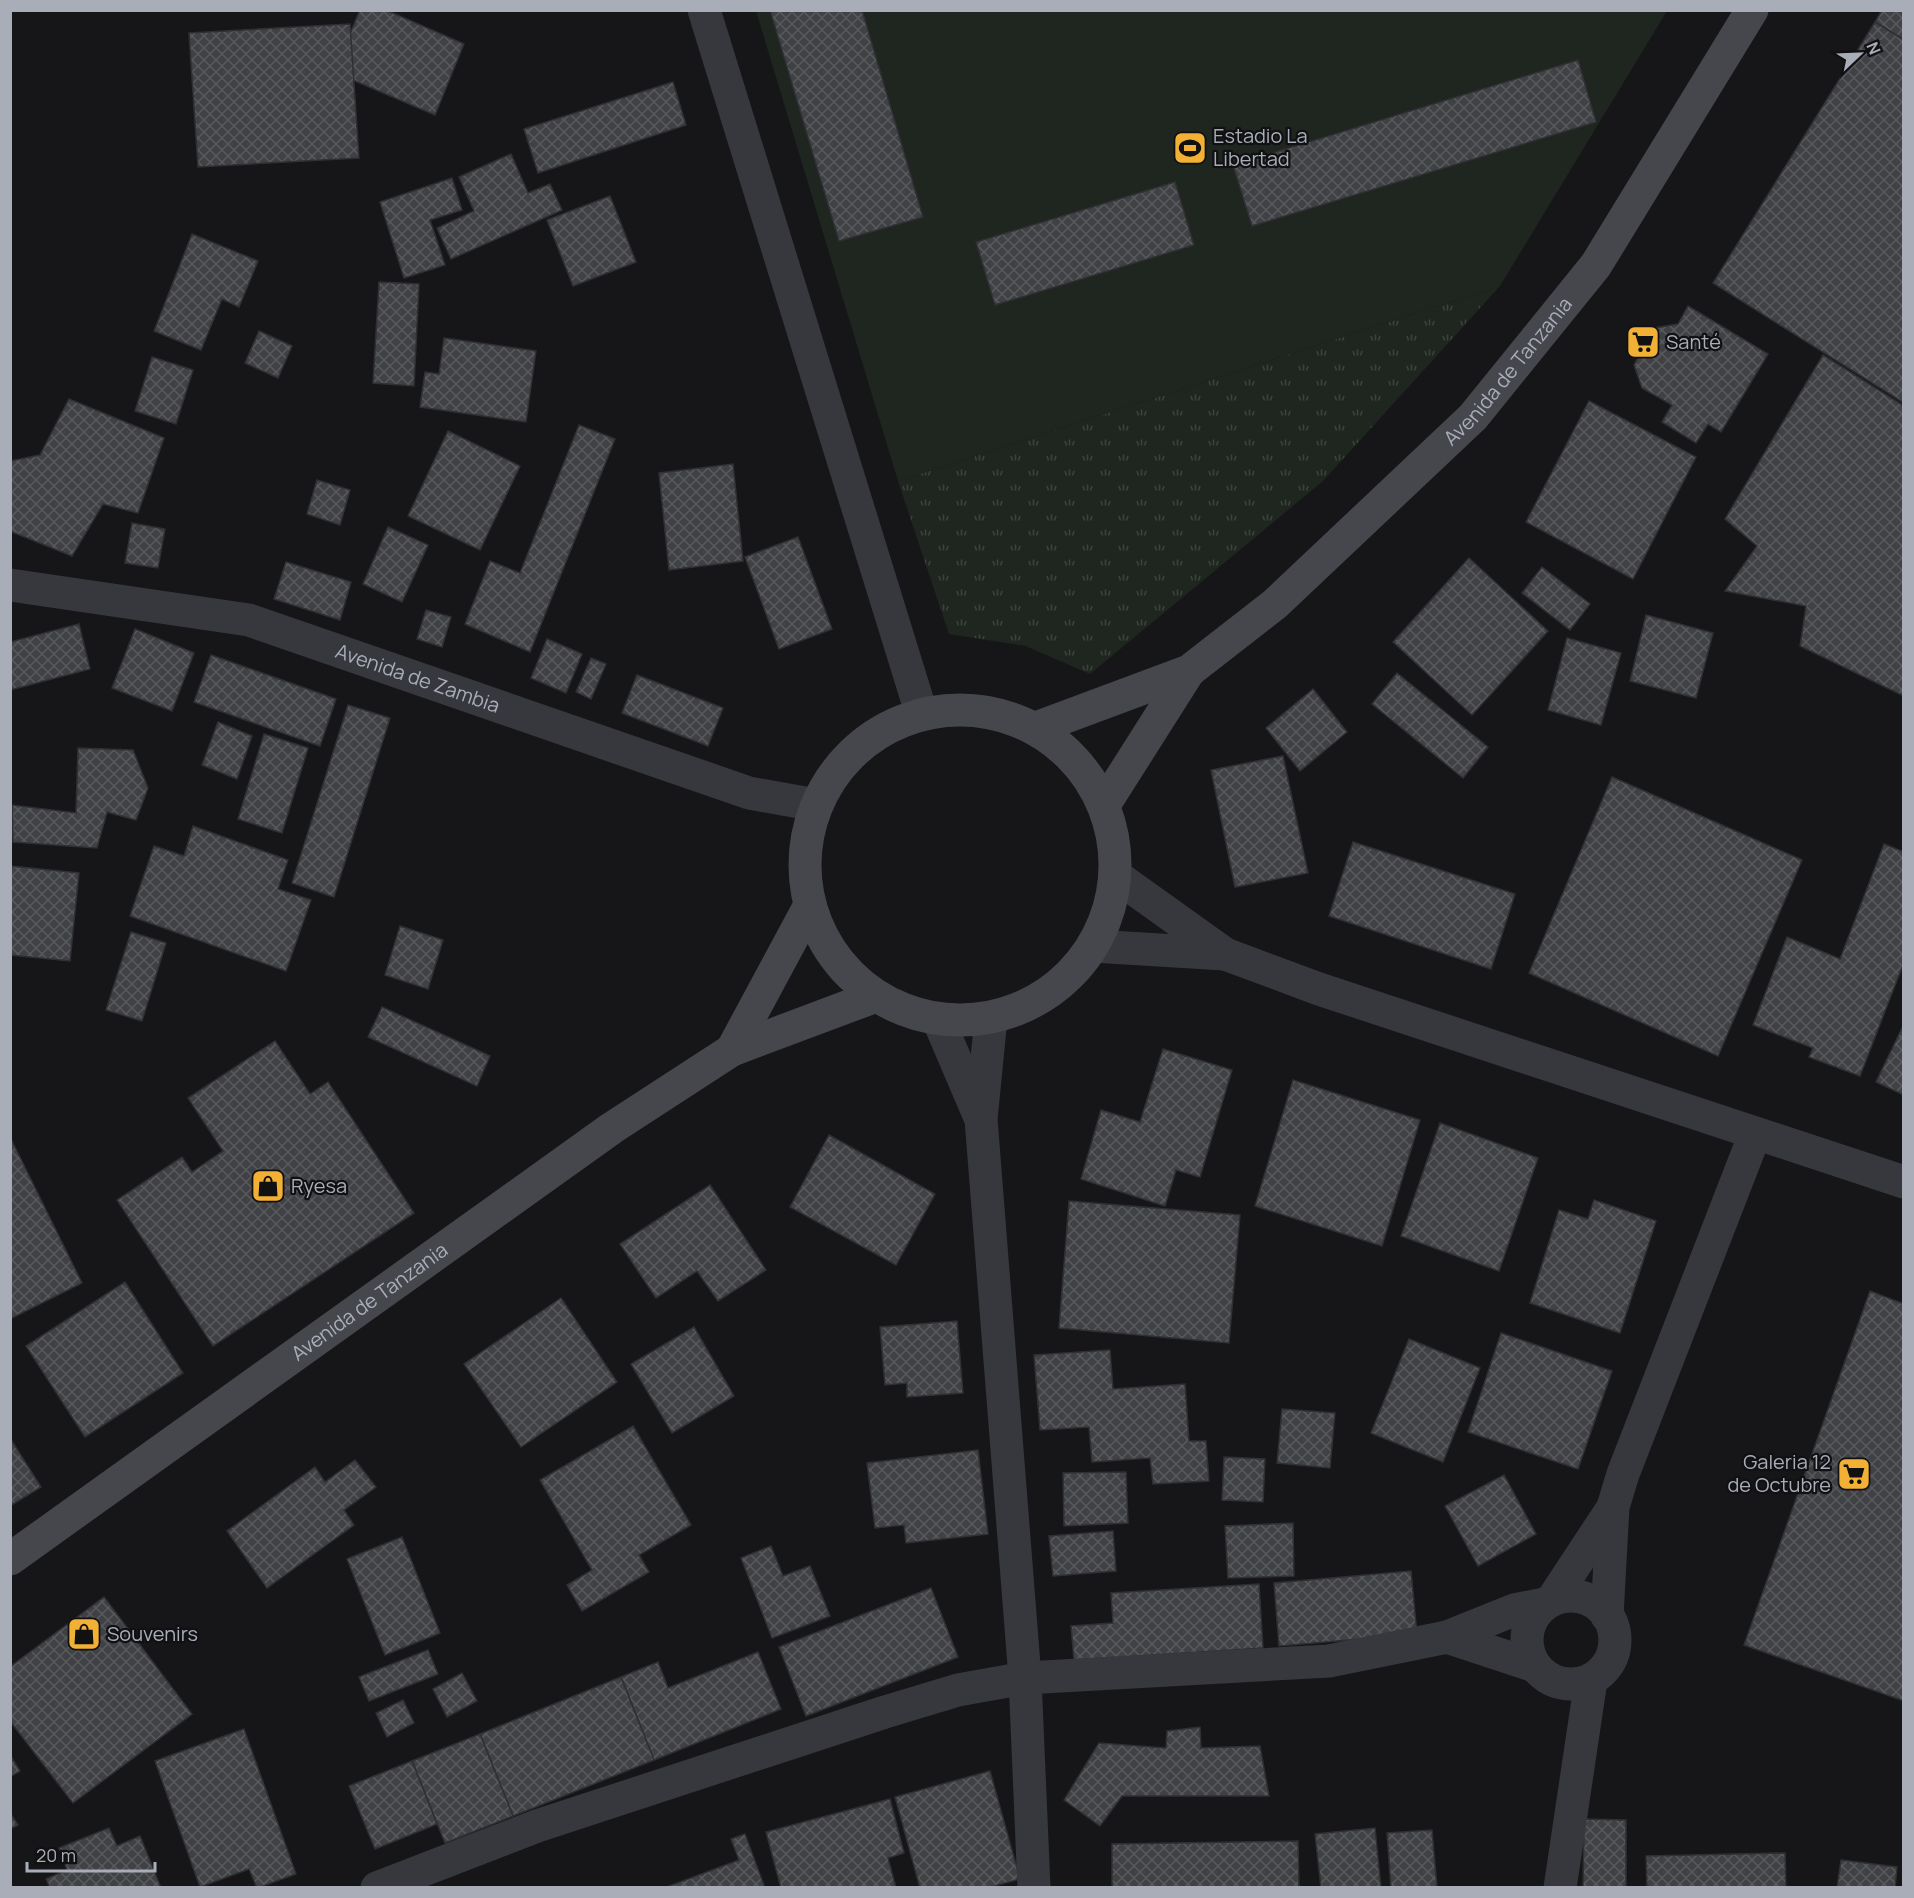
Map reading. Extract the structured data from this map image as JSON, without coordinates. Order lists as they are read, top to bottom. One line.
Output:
{"streets":{"main road":["Avenida de Tanzania"],"street":["Avenida de Zambia"]},"places":{"sports":["Estadio La Libertad"],"supermarket":["Santé","Galeria 12 de Octubre"],"shop":["Ryesa","Souvenirs"]},"scale_bar":"20 m","north":"top right"}
